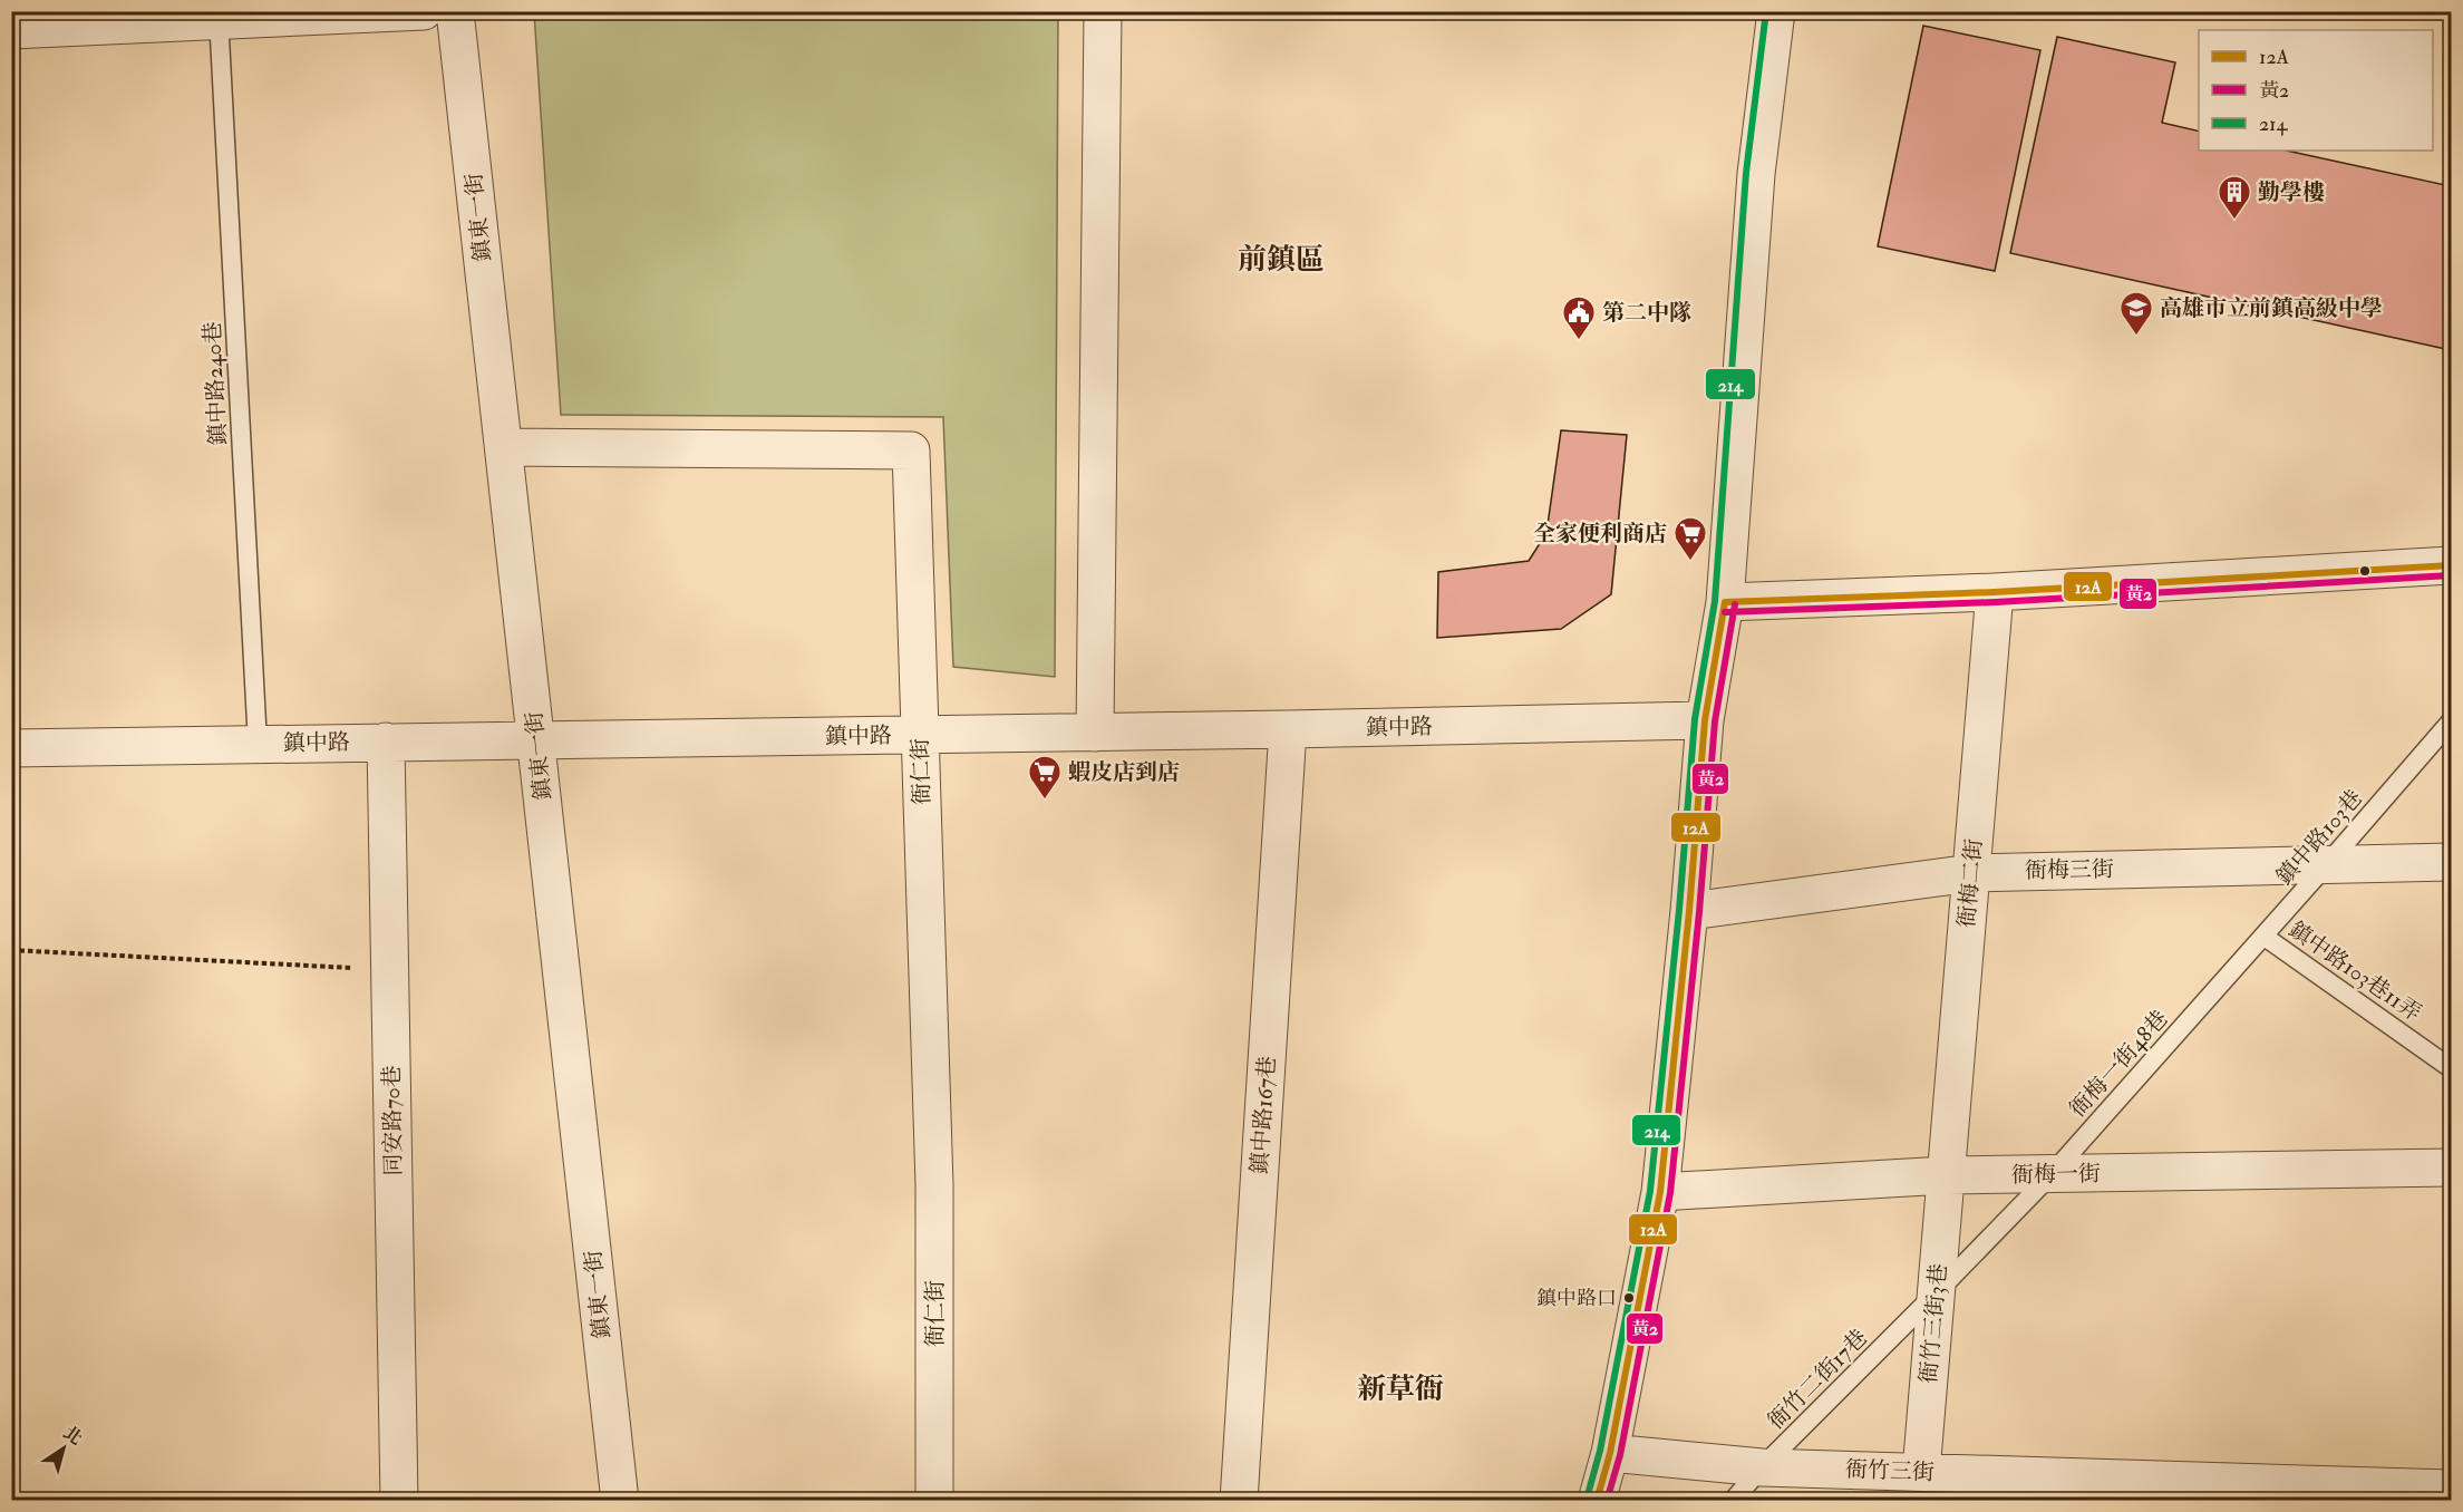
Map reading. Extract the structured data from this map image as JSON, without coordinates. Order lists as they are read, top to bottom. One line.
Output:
{"streets":{"street":["鎮東一街","鎮中路","衙仁街","衙梅三街","衙梅二街","鎮中路167巷","同安路70巷","衙梅一街","衙竹三街3巷","衙竹三街"],"lane":["鎮中路240巷","鎮中路103巷","鎮中路103巷11弄","衙梅一街48巷","衙竹二街17巷"]},"crossings":[["鎮東一街","鎮中路"],["鎮東一街","衙仁街"],["鎮中路240巷","鎮中路"],["鎮中路","衙仁街"],["鎮中路","鎮中路167巷"],["鎮中路","同安路70巷"],["鎮中路103巷","衙梅三街"],["鎮中路103巷","鎮中路103巷11弄"],["鎮中路103巷","衙梅一街48巷"],["衙梅三街","衙梅二街"],["衙梅二街","衙梅一街"],["衙梅二街","衙竹三街3巷"],["衙梅一街48巷","衙梅一街"],["衙梅一街48巷","衙竹三街3巷"],["衙梅一街48巷","衙竹二街17巷"],["衙梅一街","衙竹三街3巷"],["衙竹三街3巷","衙竹二街17巷"],["衙竹三街3巷","衙竹三街"],["衙竹二街17巷","衙竹三街"]],"districts":["前鎮區","新草衙"],"places":{"building":["勤學樓"],"school or university":["高雄市立前鎮高級中學"],"public building":["第二中隊"],"supermarket":["全家便利商店","蝦皮店到店"],"other":["鎮中路口"]},"lines":["transit line 214","transit line 12A","transit line 黃2"],"legend":["12A","黃2","214"],"north":"top right"}
